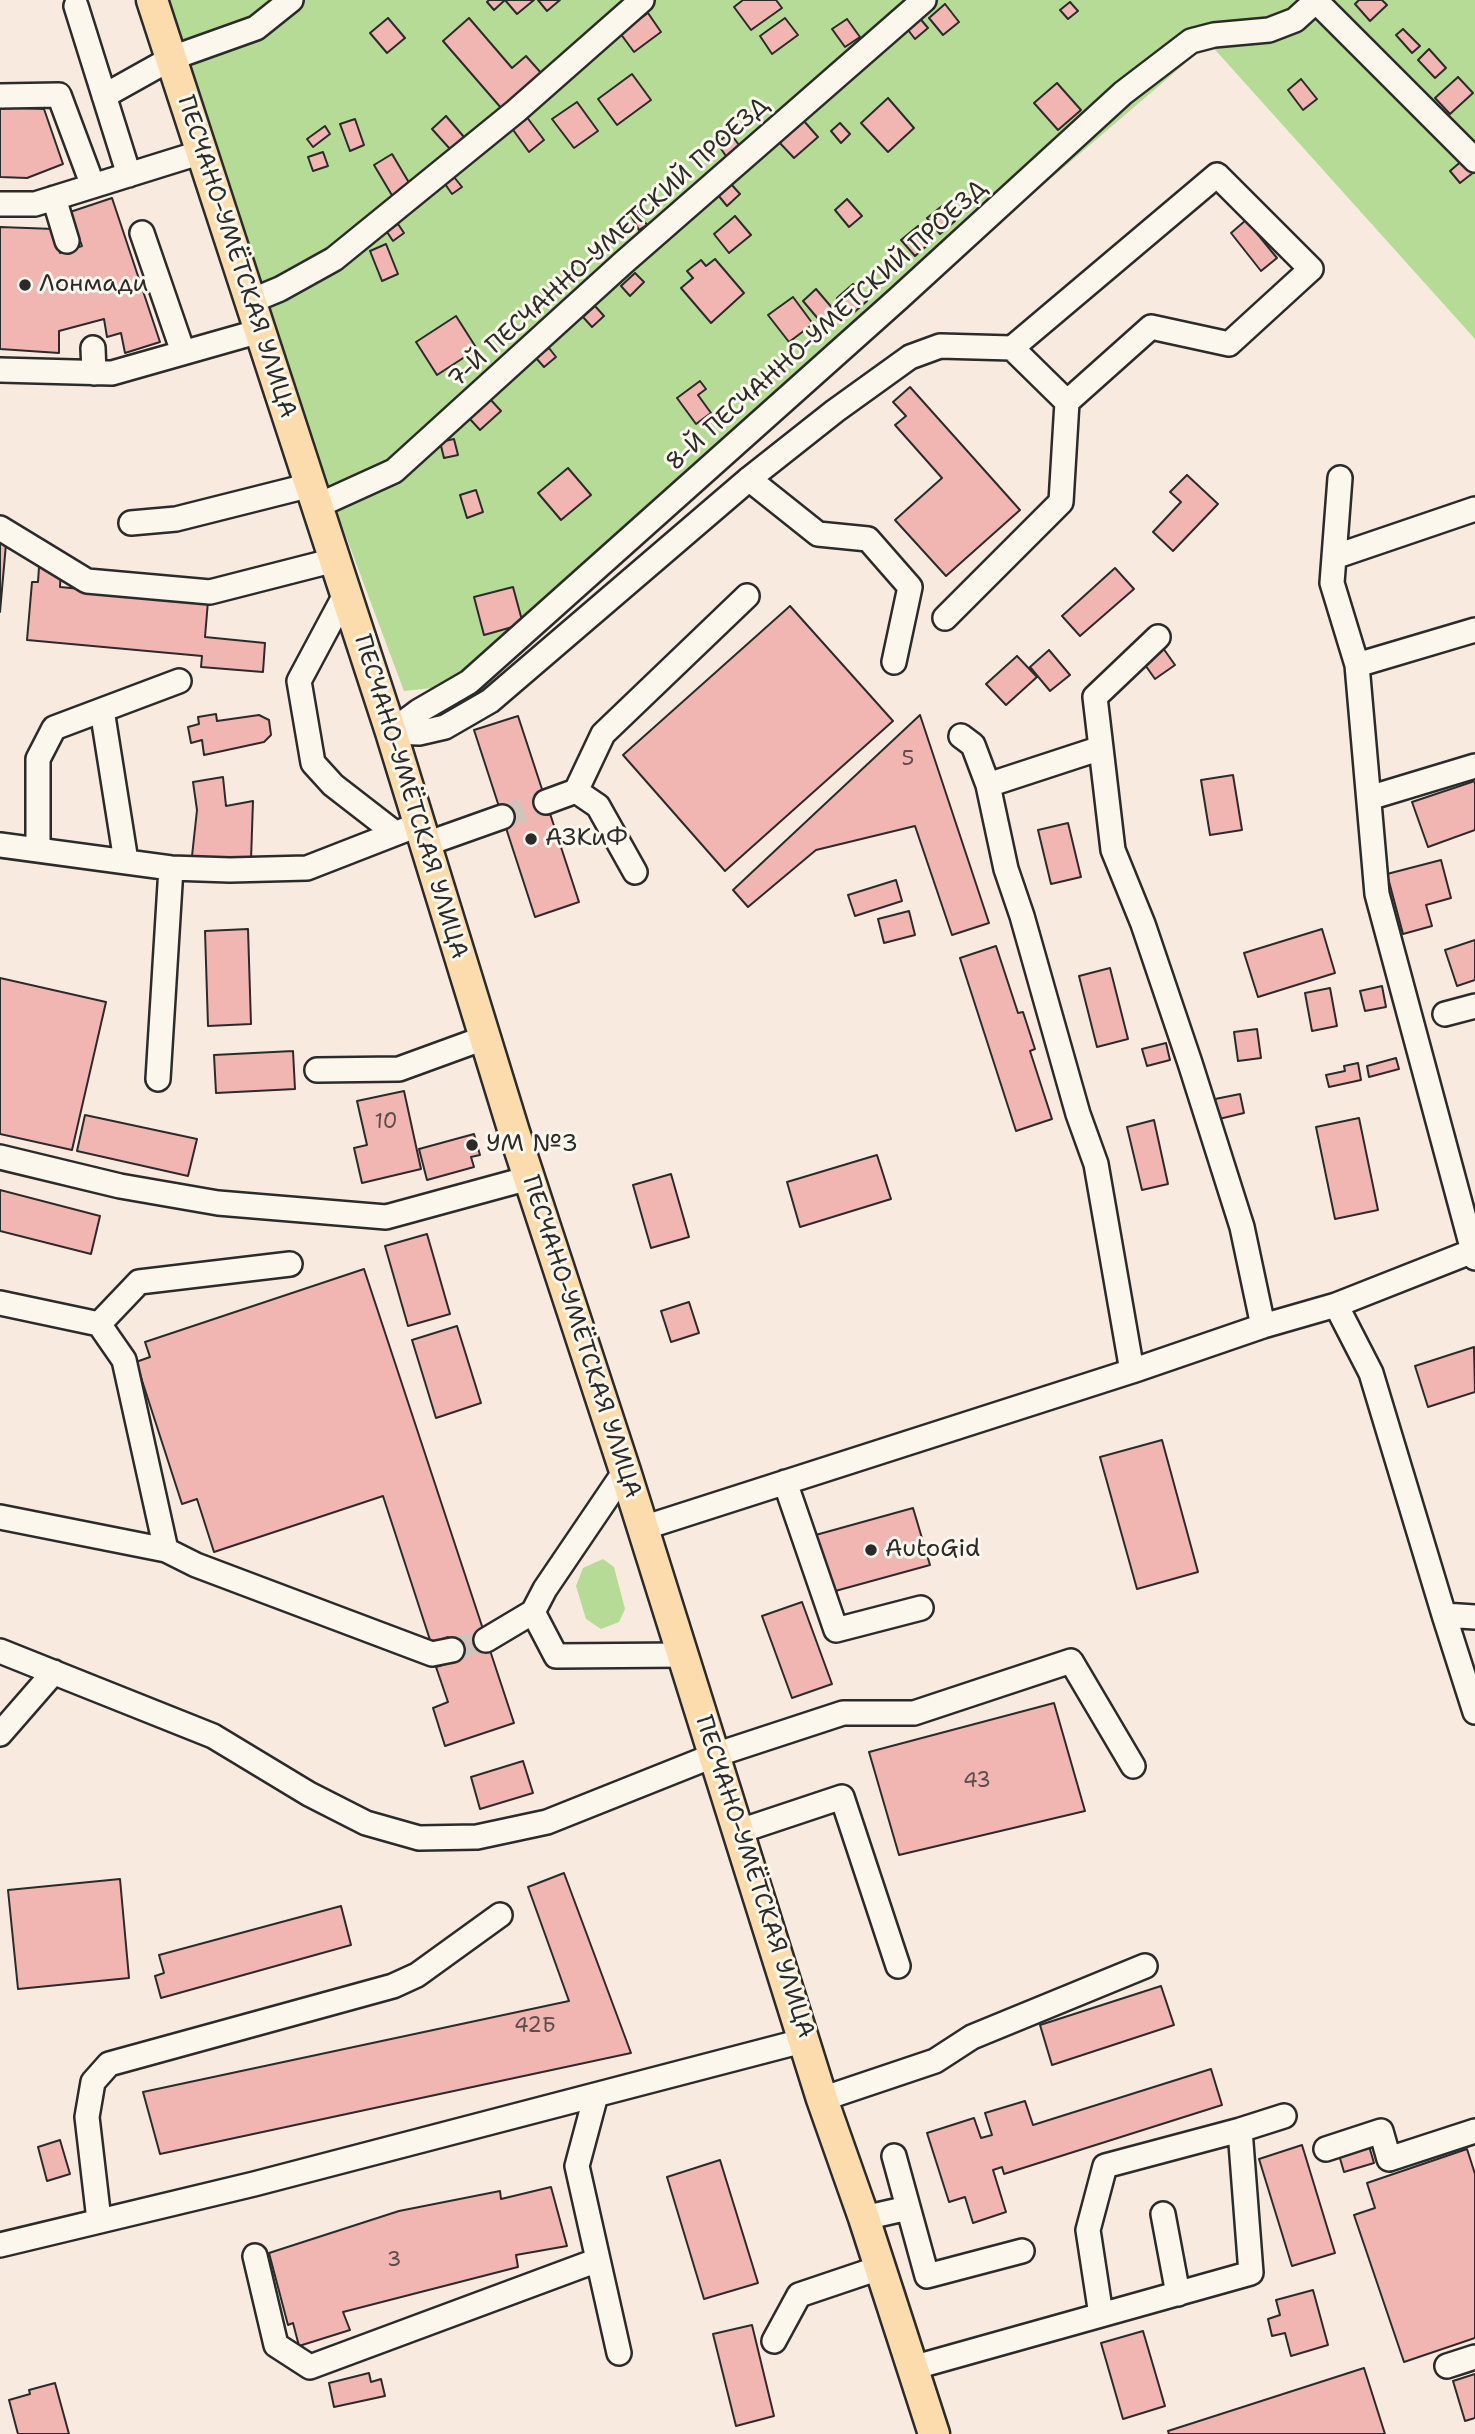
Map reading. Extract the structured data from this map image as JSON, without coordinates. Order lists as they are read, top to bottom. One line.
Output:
{"streets":{"main road":["ПЕСЧАНО-УМЁТСКАЯ УЛИЦА"],"street":["7-Й ПЕСЧАННО-УМЕТСКИЙ ПРОЕЗД","8-Й ПЕСЧАННО-УМЕТСКИЙ ПРОЕЗД"]},"crossings":[["7-Й ПЕСЧАННО-УМЕТСКИЙ ПРОЕЗД","ПЕСЧАНО-УМЁТСКАЯ УЛИЦА"],["ПЕСЧАНО-УМЁТСКАЯ УЛИЦА","8-Й ПЕСЧАННО-УМЕТСКИЙ ПРОЕЗД"]],"places":["Лонмади","АЗКиФ","УМ №3","AutoGid"],"house_numbers":["5","10","43","42Б","3"]}
